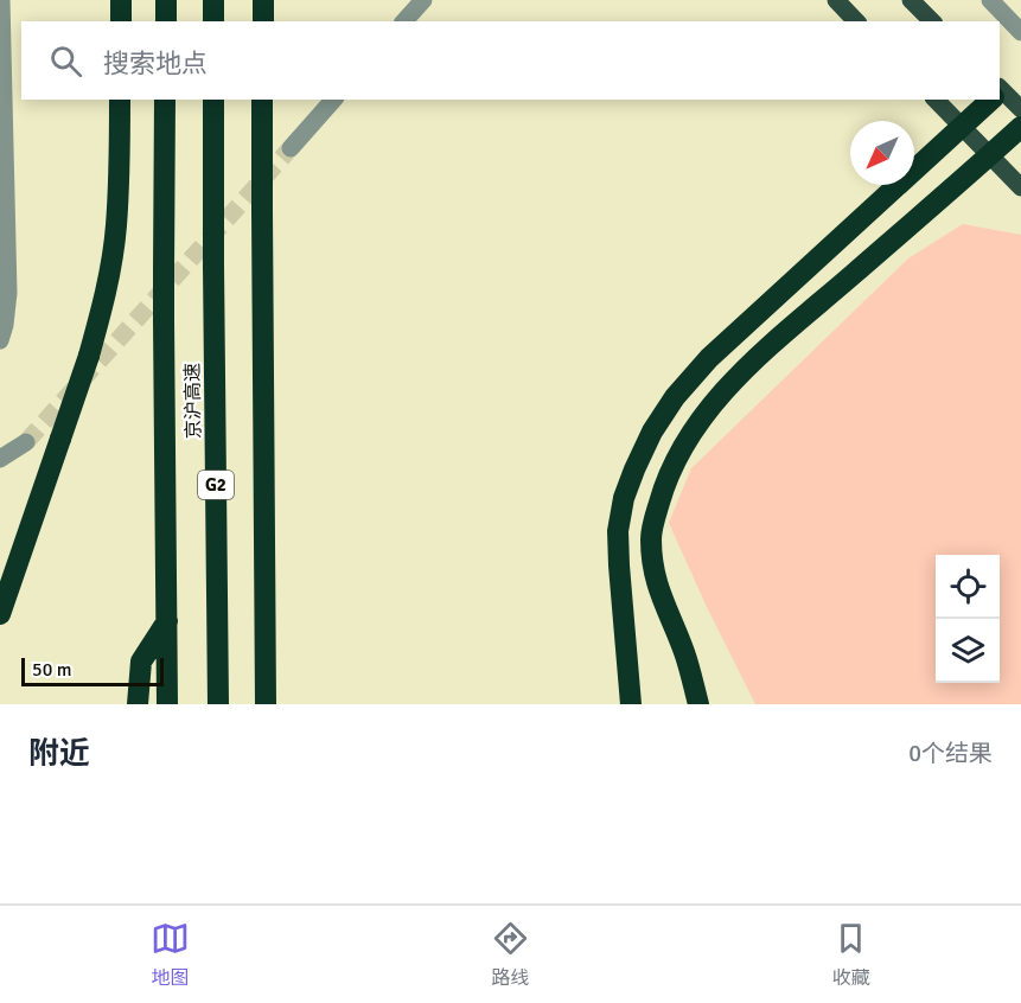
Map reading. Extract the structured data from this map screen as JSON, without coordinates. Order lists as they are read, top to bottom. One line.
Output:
{"streets":{"highway":["京沪高速","G2"]},"scale_bar":"50 m","north":"bottom left","page":{"search":"搜索地点","scale":"50 m","heading":["附近","0个结果"],"nav":["地图","路线","收藏"]}}
